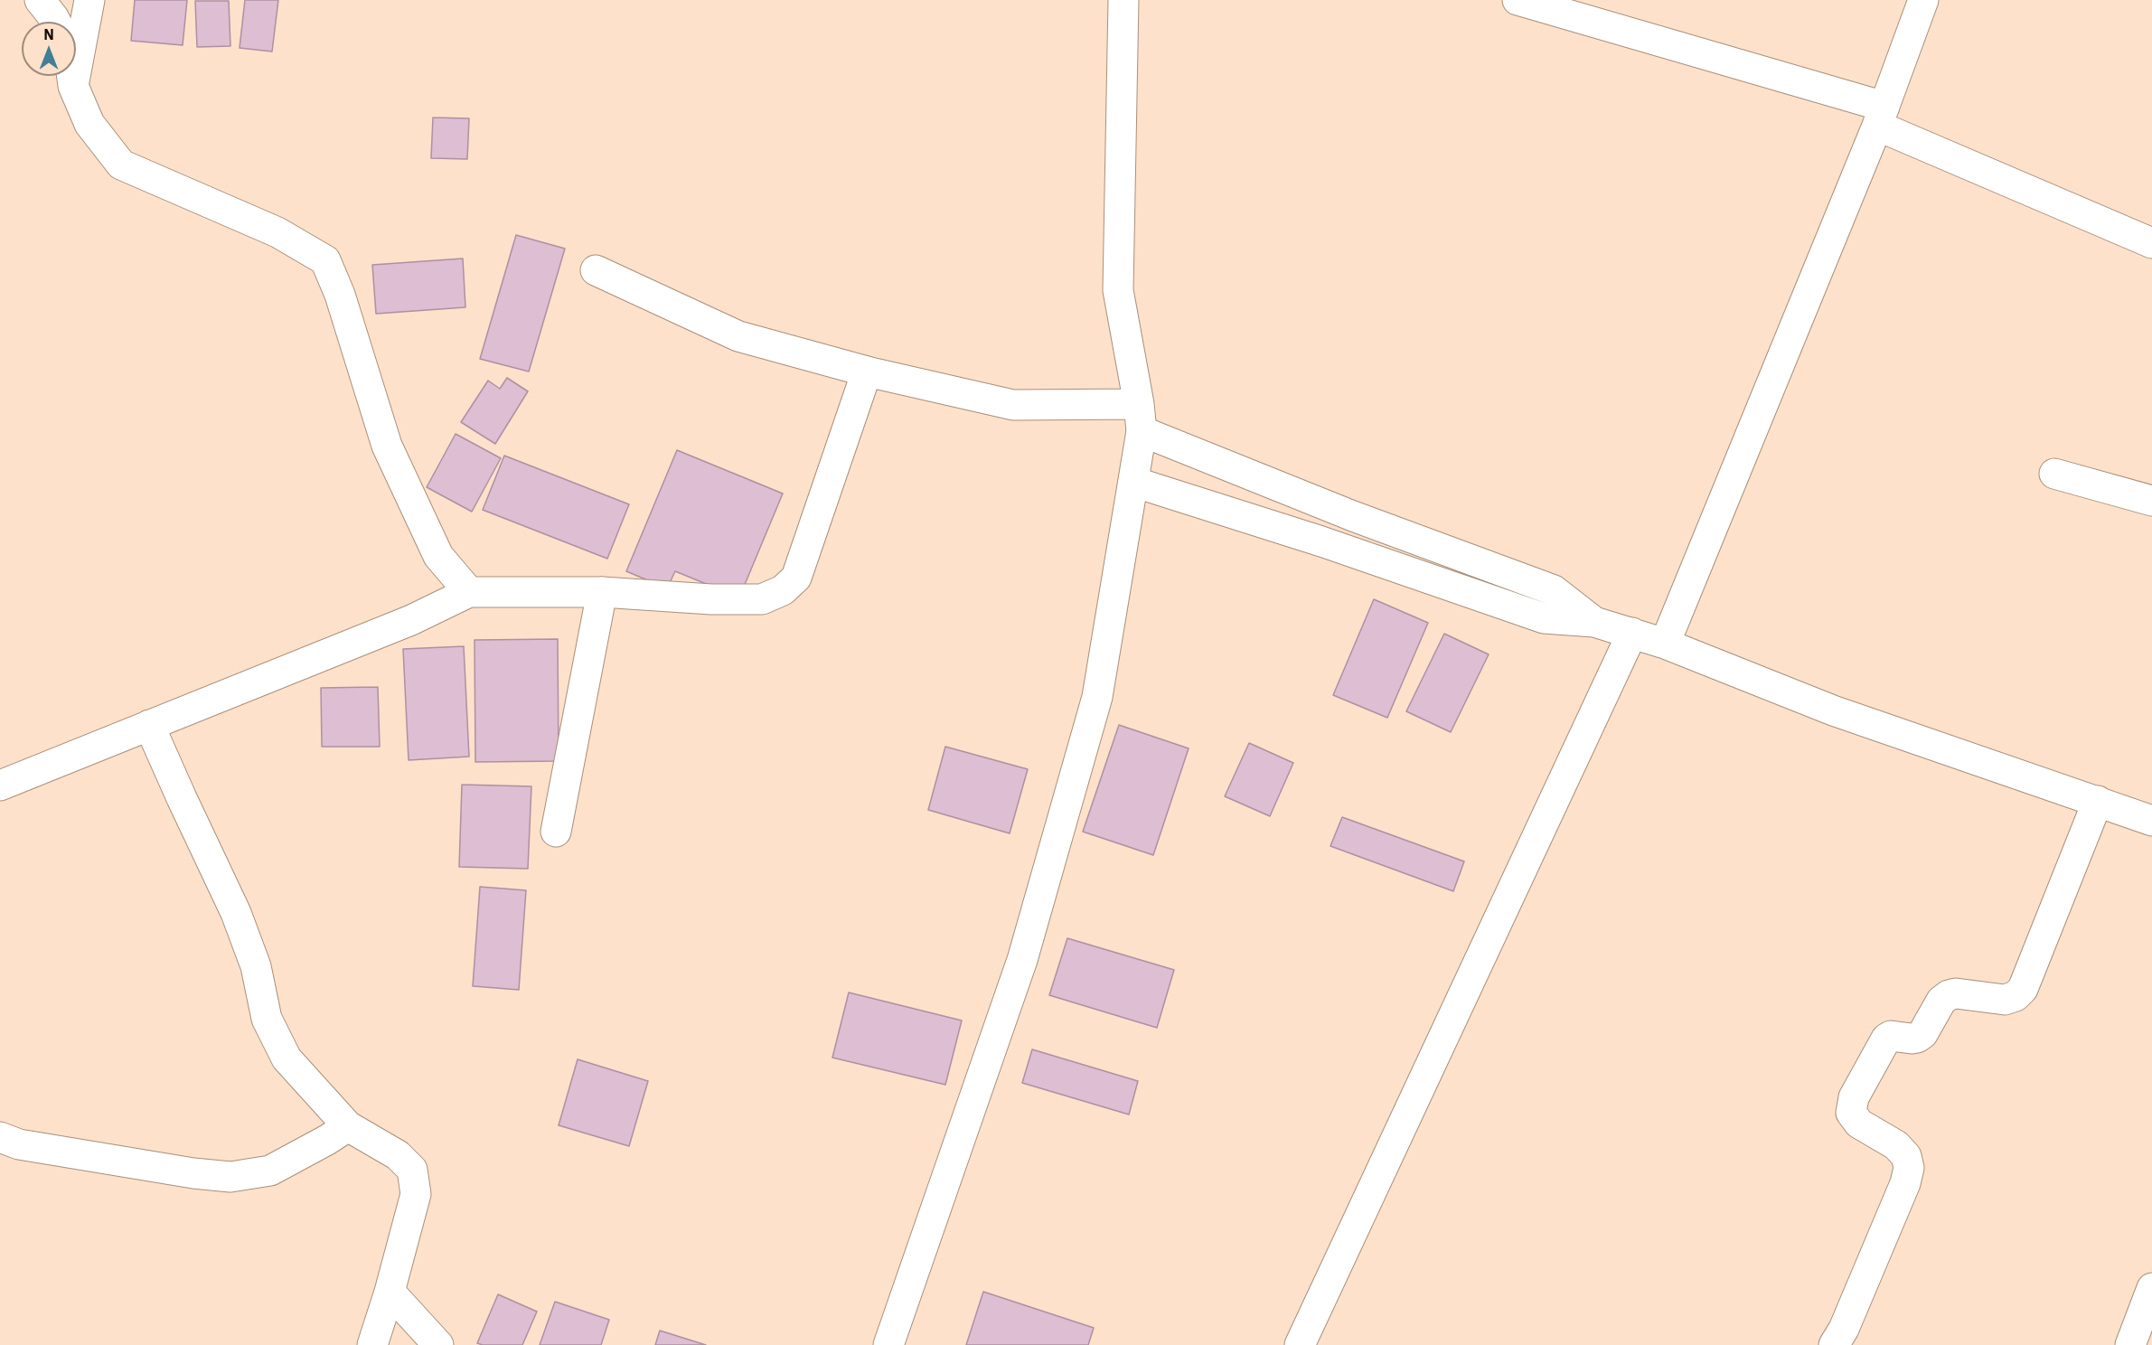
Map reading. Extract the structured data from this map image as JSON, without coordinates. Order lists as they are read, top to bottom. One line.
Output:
{"north":"top"}
